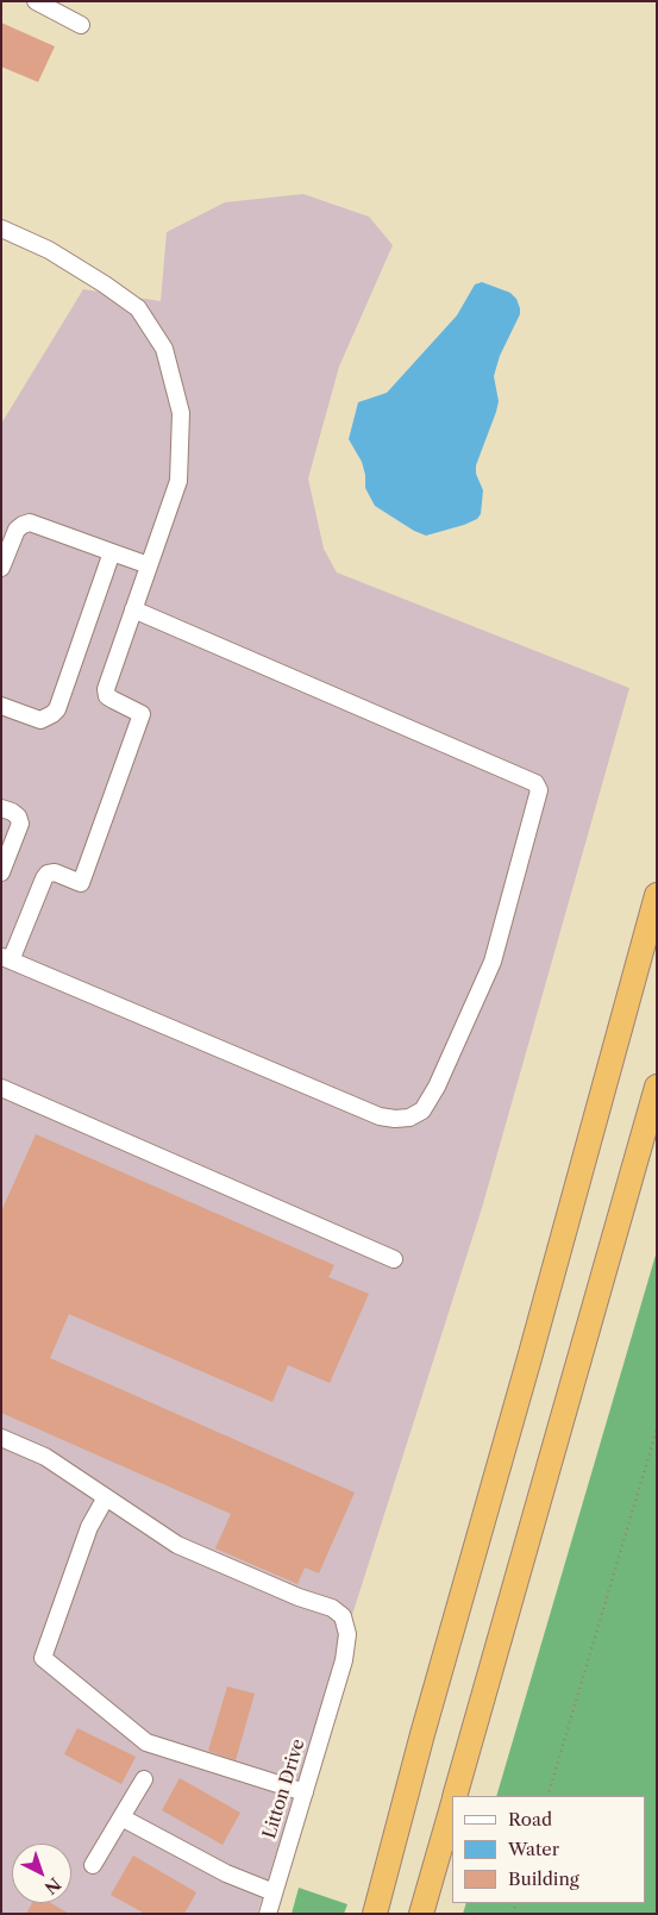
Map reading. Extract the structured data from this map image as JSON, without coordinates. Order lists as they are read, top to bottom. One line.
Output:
{"streets":{"street":["Litton Drive"]},"legend":["Road","Water","Building"],"north":"bottom right"}
